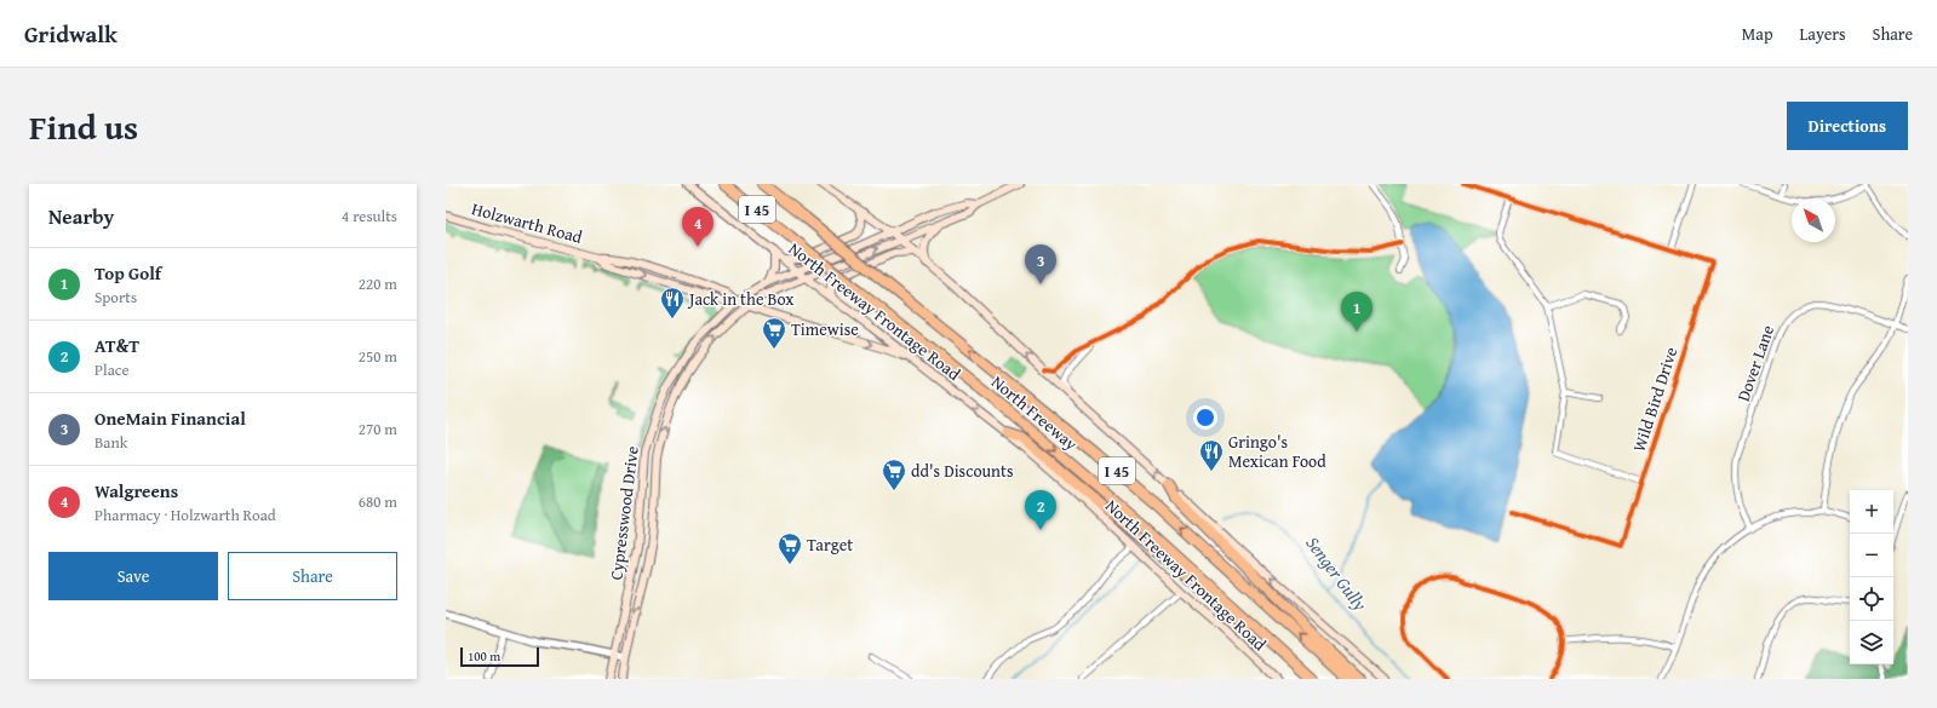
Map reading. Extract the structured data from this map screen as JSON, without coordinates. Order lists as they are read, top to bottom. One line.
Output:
{"streets":{"highway":["I 45","North Freeway"],"main road":["Holzwarth Road","North Freeway Frontage Road","Cypresswood Drive"],"street":["Dover Lane","Wild Bird Drive"]},"crossings":[["Holzwarth Road","North Freeway Frontage Road"],["Holzwarth Road","Cypresswood Drive"],["North Freeway Frontage Road","Cypresswood Drive"]],"water":["Senger Gully"],"places":{"restaurant":["Jack in the Box","Gringo's Mexican Food"],"supermarket":["Timewise","dd's Discounts","Target"]},"scale_bar":"100 m","north":"top left","page":{"header":"Gridwalk","nav":["Map","Layers","Share"],"title":"Find us","buttons":["Directions",["Save","Share"]],"heading":["Nearby","4 results"],"pins":["4","3","1","2"],"list":[{"mark":"1","name":"Top Golf","note":"Sports","value":"220 m"},{"mark":"2","name":"AT&T","note":"Place","value":"250 m"},{"mark":"3","name":"OneMain Financial","note":"Bank","value":"270 m"},{"mark":"4","name":"Walgreens","note":"Pharmacy · Holzwarth Road","value":"680 m"}],"map_buttons":["+","−"],"scale":"100 m"}}
